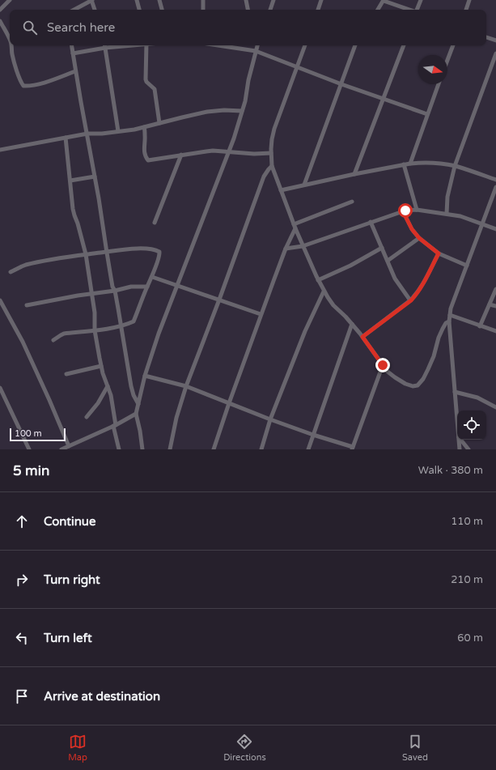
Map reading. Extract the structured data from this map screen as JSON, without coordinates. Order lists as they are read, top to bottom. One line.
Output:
{"scale_bar":"100 m","north":"right","page":{"search":"Search here","scale":"100 m","heading":["5 min","Walk · 380 m"],"list":[["Continue","110 m"],["Turn right","210 m"],["Turn left","60 m"],"Arrive at destination"],"nav":["Map","Directions","Saved"]}}
